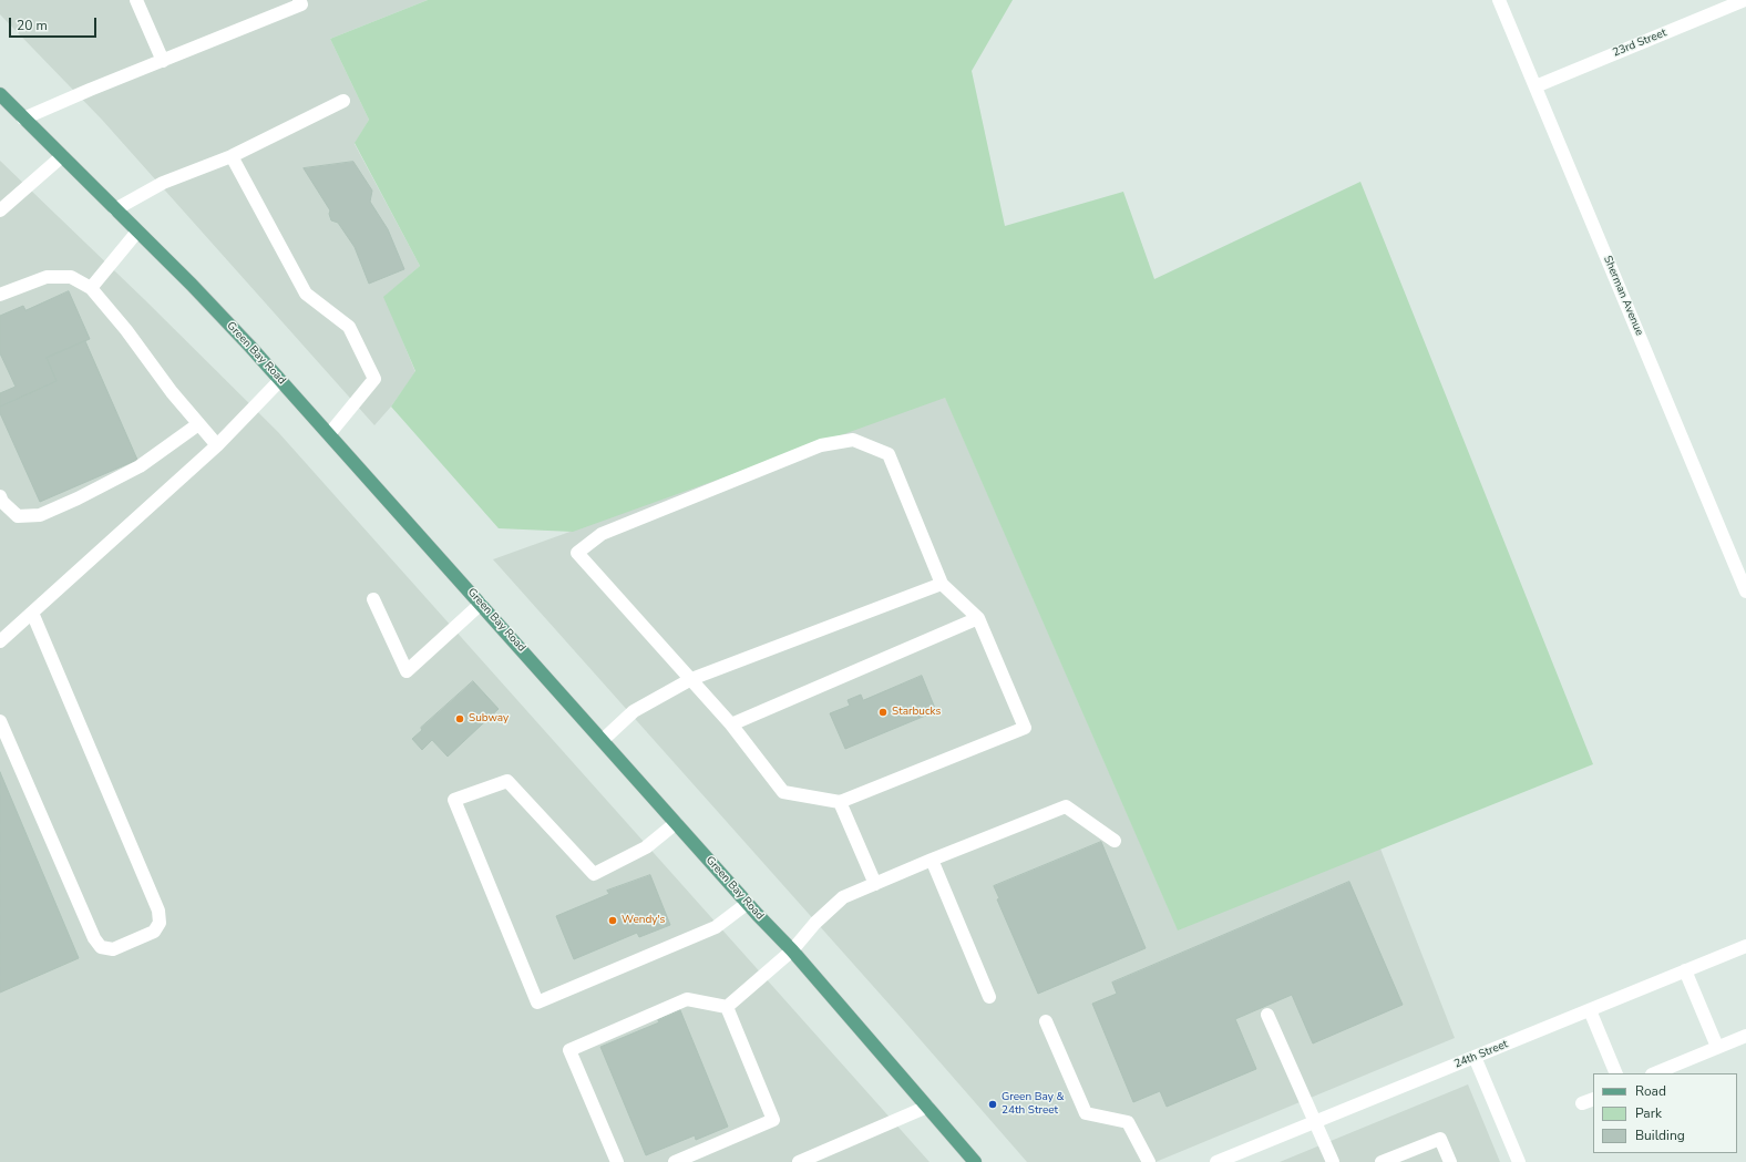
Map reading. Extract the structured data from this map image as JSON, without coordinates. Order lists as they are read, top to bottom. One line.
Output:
{"streets":{"main road":["Green Bay Road"],"street":["23rd Street","Sherman Avenue","24th Street"]},"crossings":[["23rd Street","Sherman Avenue"]],"places":["Starbucks","Subway","Wendy's","Green Bay & 24th Street"],"legend":["Road","Park","Building"],"scale_bar":"20 m"}
